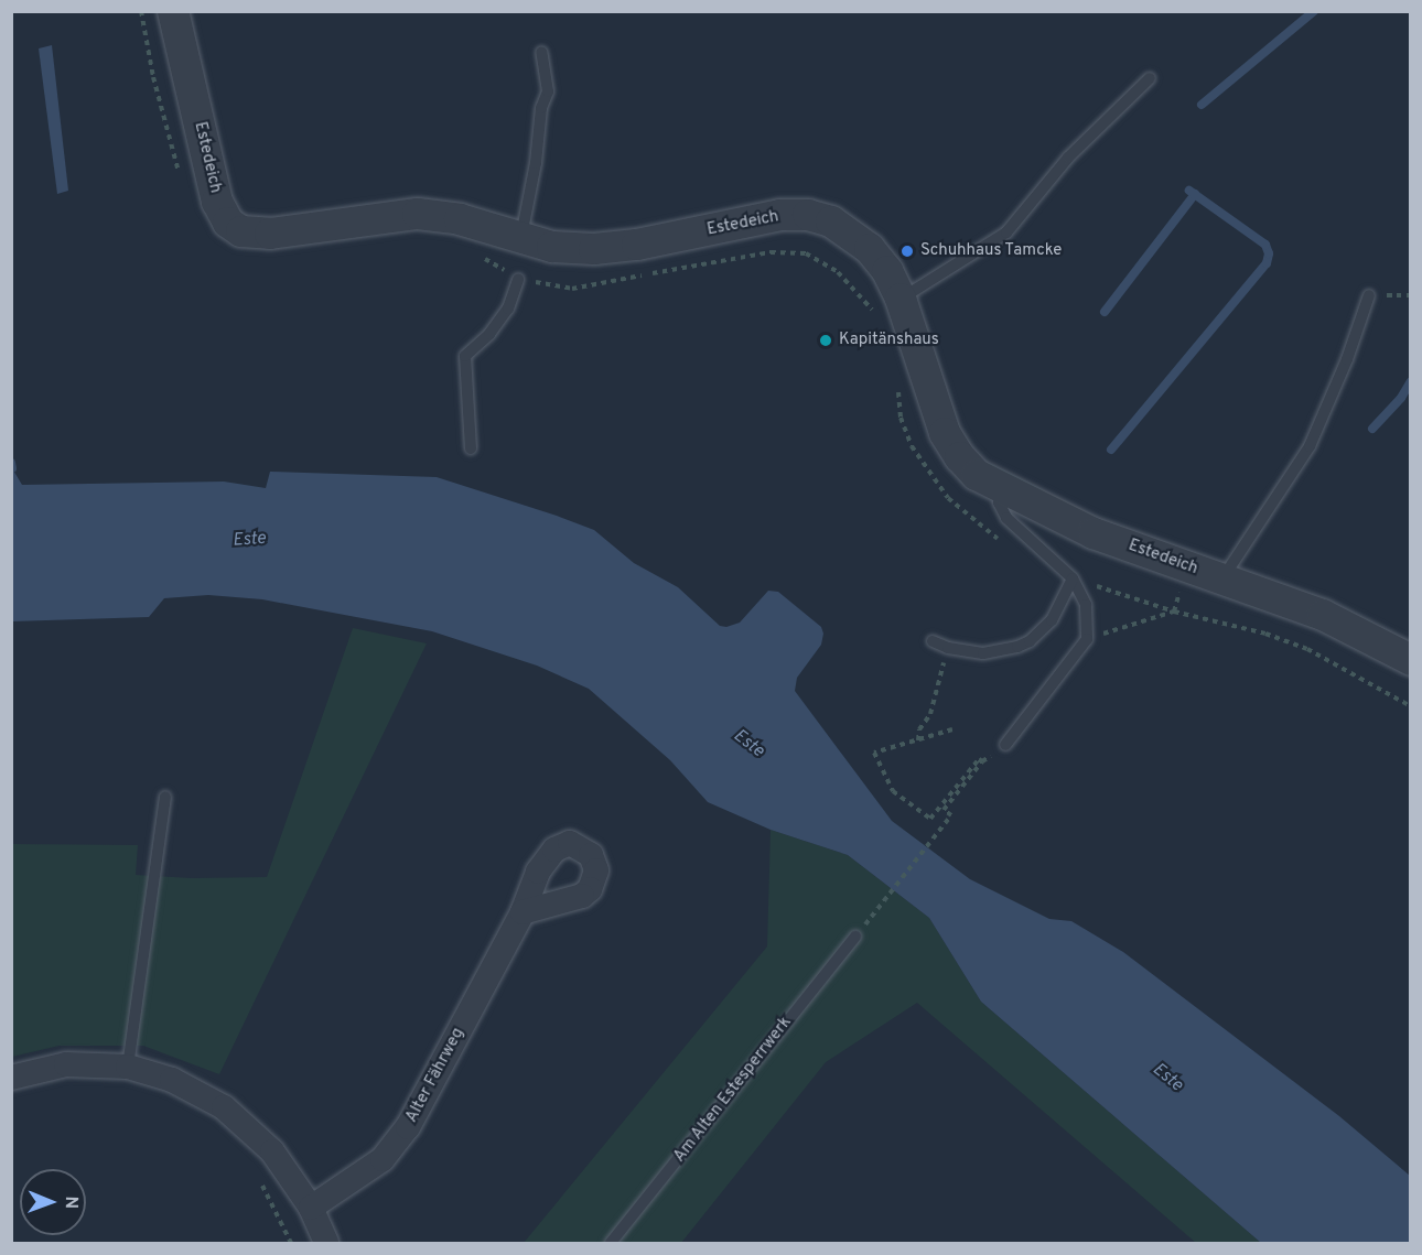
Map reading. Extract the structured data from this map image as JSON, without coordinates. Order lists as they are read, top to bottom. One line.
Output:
{"streets":{"street":["Estedeich","Alter Fährweg"],"lane":["Am Alten Estesperrwerk"]},"water":["Este"],"places":["Schuhhaus Tamcke","Kapitänshaus"],"north":"right"}
